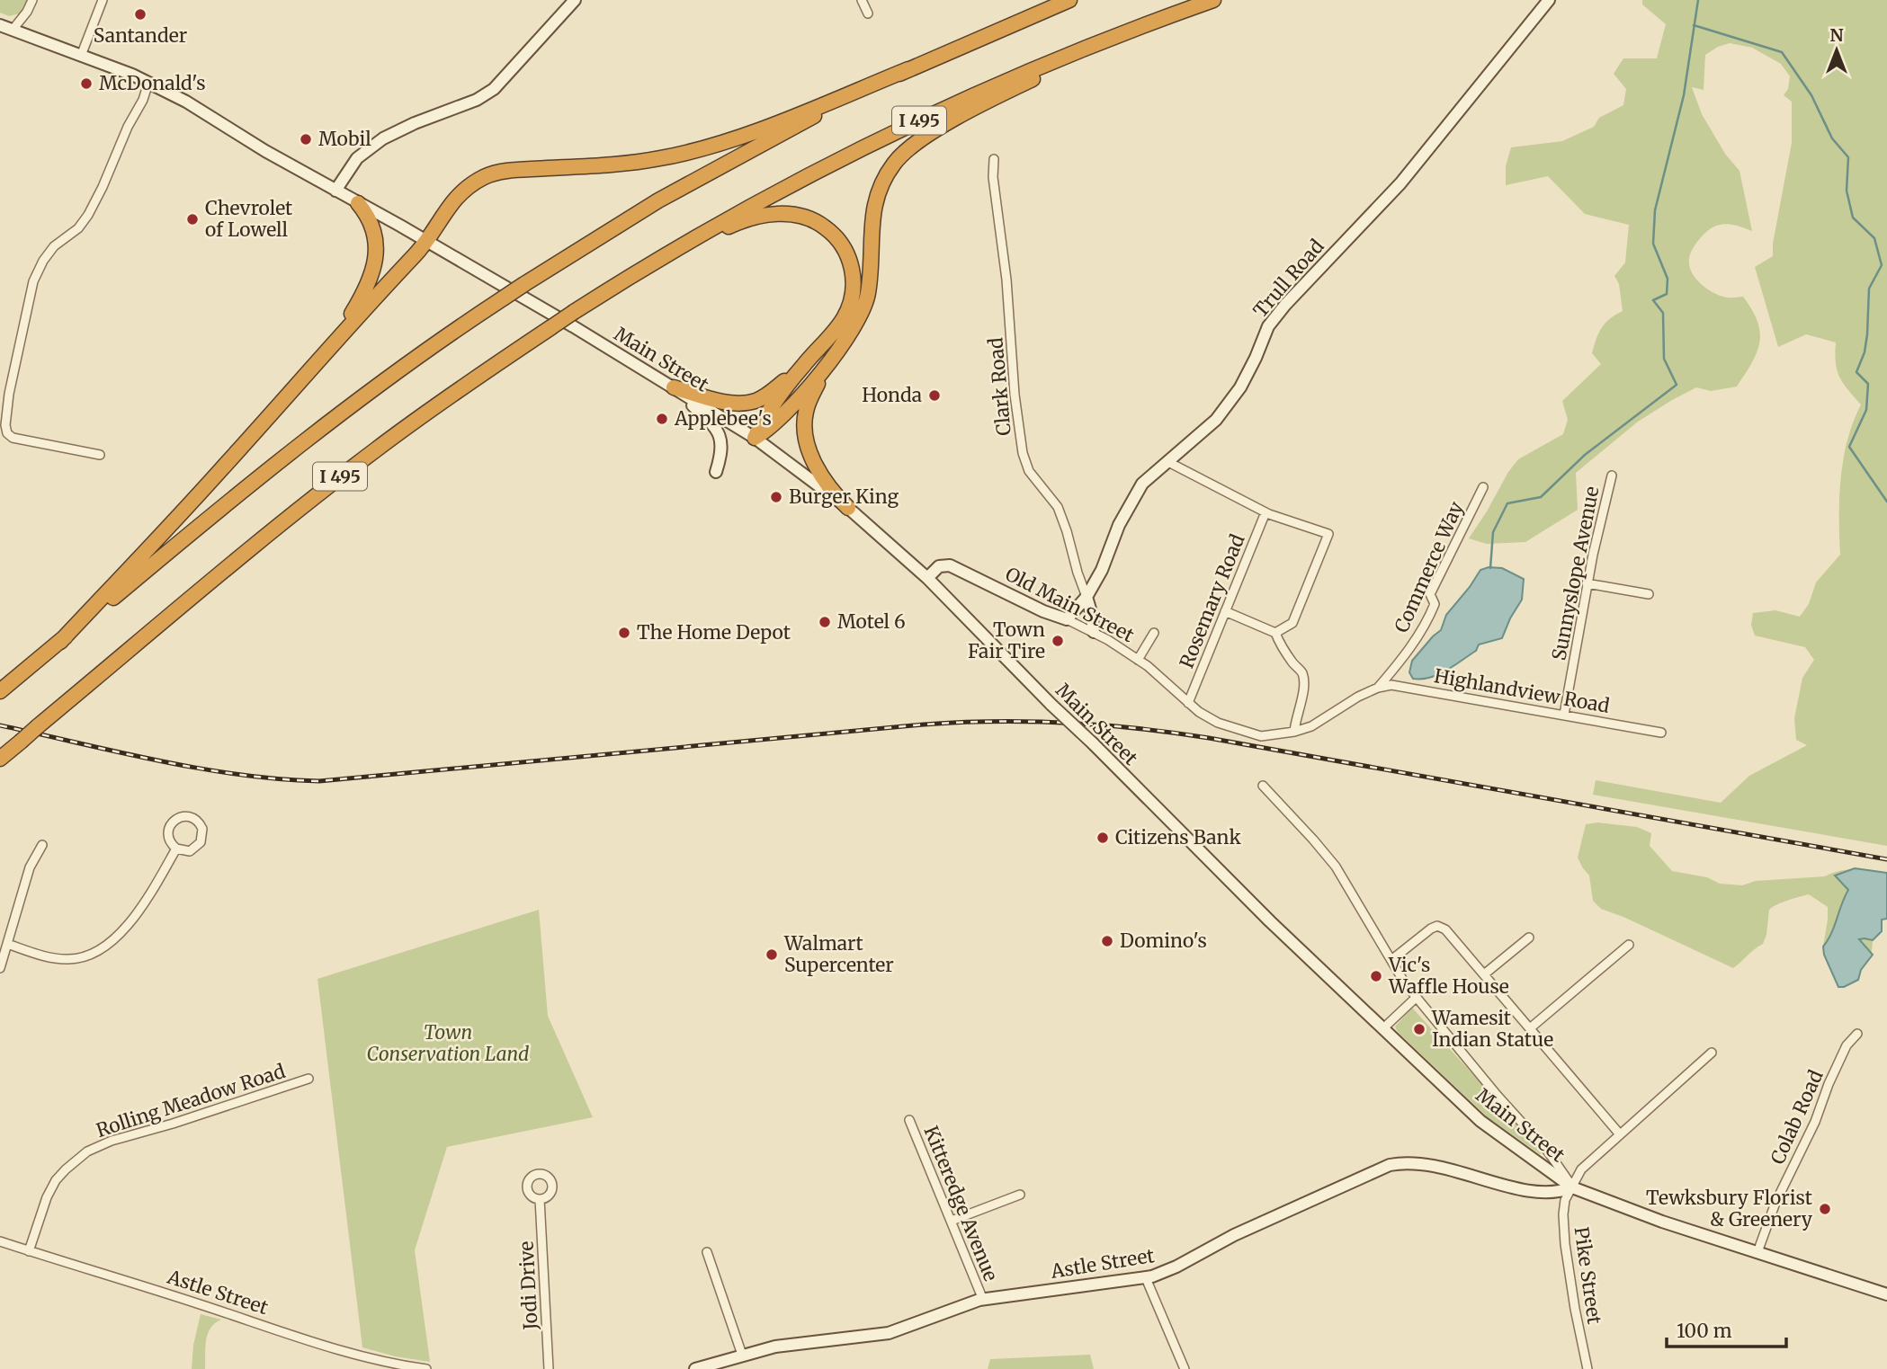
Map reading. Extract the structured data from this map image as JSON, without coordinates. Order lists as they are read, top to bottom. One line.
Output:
{"streets":{"highway":["I 495"],"main road":["Trull Road","Main Street","Old Main Street","Astle Street"],"street":["Clark Road","Commerce Way","Sunnyslope Avenue","Rosemary Road","Highlandview Road","Rolling Meadow Road","Colab Road","Kitteredge Avenue","Pike Street","Jodi Drive"]},"crossings":[["Trull Road","Clark Road"],["Trull Road","Old Main Street"],["Main Street","Old Main Street"],["Main Street","Colab Road"],["Main Street","Astle Street"],["Main Street","Pike Street"],["Commerce Way","Old Main Street"],["Commerce Way","Highlandview Road"],["Sunnyslope Avenue","Highlandview Road"],["Rosemary Road","Old Main Street"],["Old Main Street","Highlandview Road"],["Rolling Meadow Road","Astle Street"],["Kitteredge Avenue","Astle Street"],["Astle Street","Pike Street"]],"parks":["Town Conservation Land"],"places":["Santander","McDonald's","Mobil","Chevrolet of Lowell","Honda","Applebee's","Burger King","Motel 6","The Home Depot","Town Fair Tire","Citizens Bank","Domino's","Walmart Supercenter","Vic's Waffle House","Wamesit Indian Statue","Tewksbury Florist & Greenery"],"scale_bar":"100 m","north":"top"}
